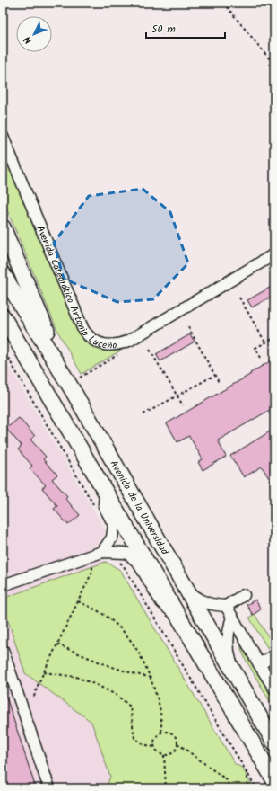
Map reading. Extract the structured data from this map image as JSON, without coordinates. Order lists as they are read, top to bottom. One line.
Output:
{"streets":{"highway":["Avenida de la Universidad"],"street":["Avenida Catedrático Antonio Luceño"]},"scale_bar":"50 m","north":"bottom left"}
